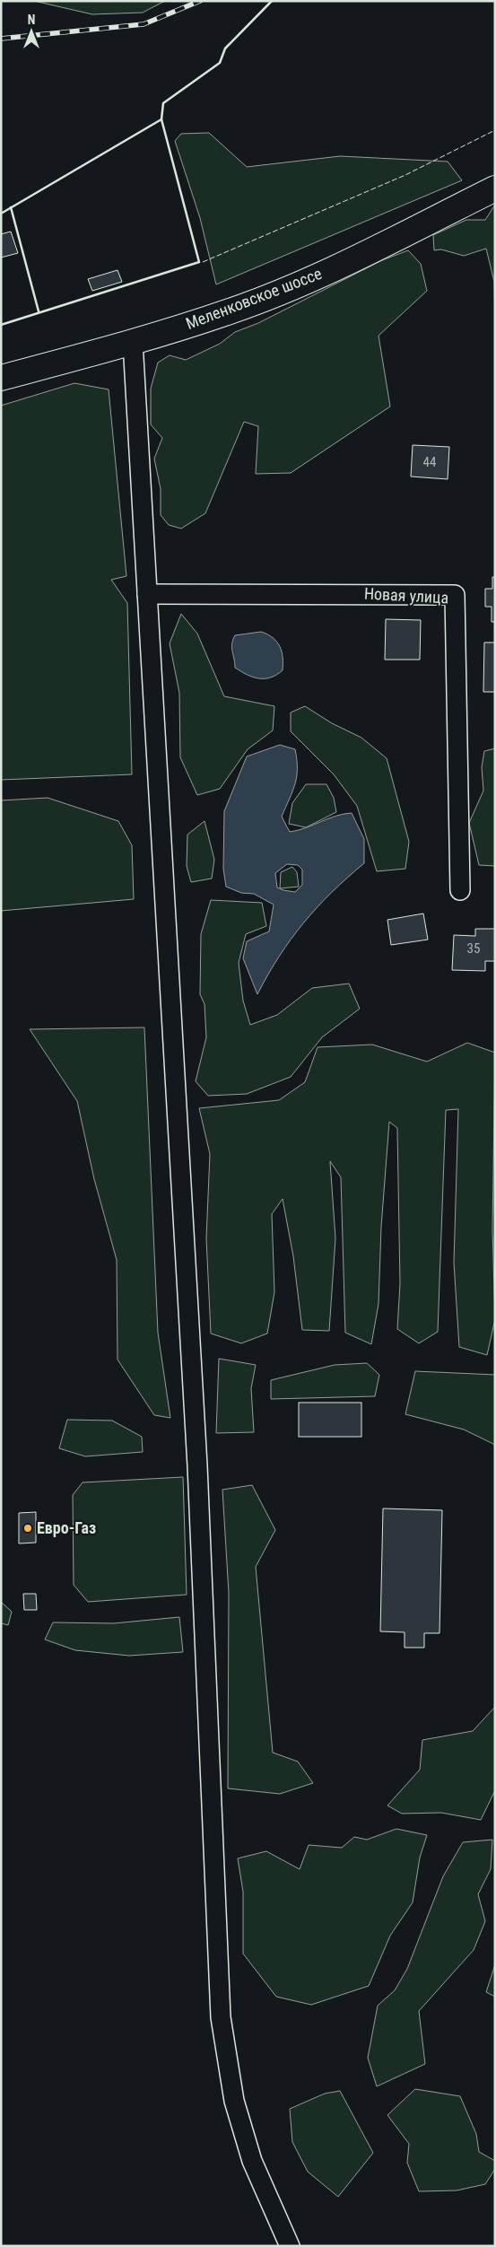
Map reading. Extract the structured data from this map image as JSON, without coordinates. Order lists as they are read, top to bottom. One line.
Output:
{"streets":{"main road":["Меленковское шоссе"],"street":["Новая улица"]},"places":["Евро-Газ"],"house_numbers":["44","35"],"north":"top"}
